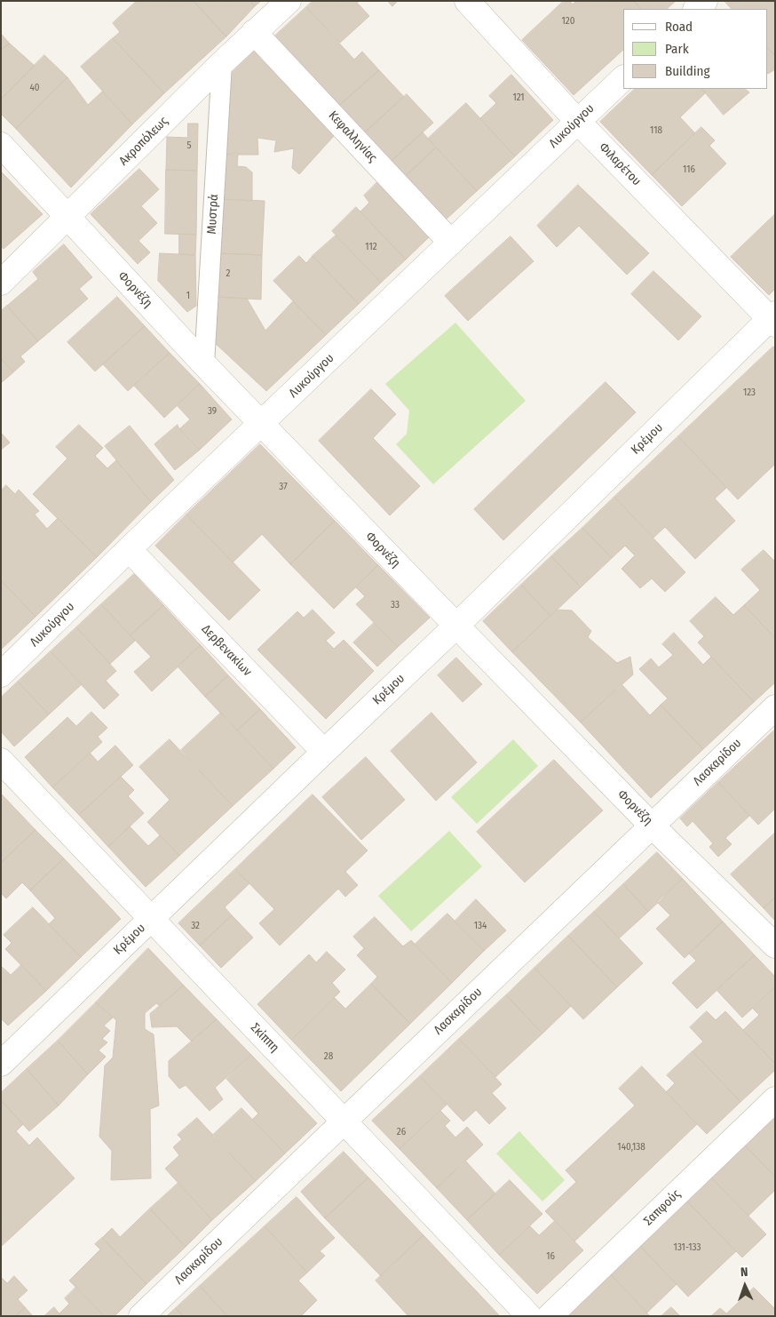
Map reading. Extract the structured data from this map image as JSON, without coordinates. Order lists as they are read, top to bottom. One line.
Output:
{"streets":{"street":["Λυκούργου","Κεφαλληνίας","Ακροπόλεως","Φιλαρέτου","Μυστρά","Φορνέζη","Κρέμου","Δερβενακίων","Λασκαρίδου","Σκίππη","Σαπφούς"]},"crossings":[["Λυκούργου","Κεφαλληνίας"],["Λυκούργου","Φιλαρέτου"],["Λυκούργου","Φορνέζη"],["Λυκούργου","Δερβενακίων"],["Κεφαλληνίας","Ακροπόλεως"],["Ακροπόλεως","Μυστρά"],["Ακροπόλεως","Φορνέζη"],["Φιλαρέτου","Κρέμου"],["Μυστρά","Φορνέζη"],["Φορνέζη","Κρέμου"],["Φορνέζη","Λασκαρίδου"],["Κρέμου","Δερβενακίων"],["Κρέμου","Σκίππη"],["Λασκαρίδου","Σκίππη"]],"house_numbers":["120","40","121","118","5","116","112","2","1","123","39","37","33","32","134","28","26","140,138","131-133","16"],"legend":["Road","Park","Building"],"north":"top"}
